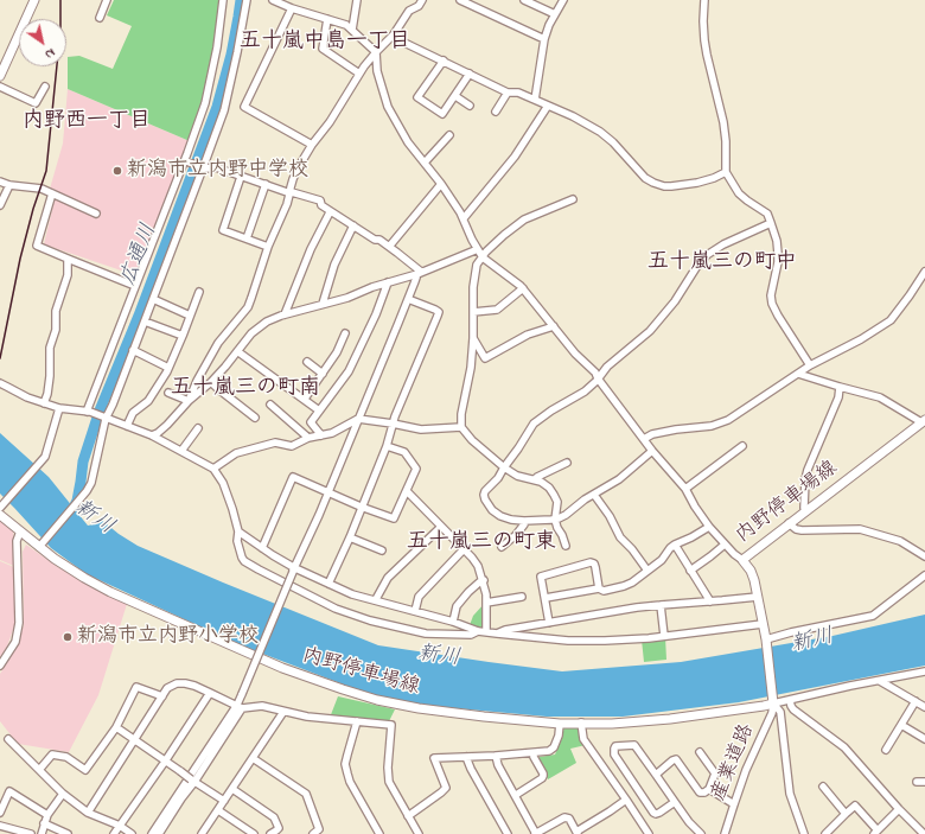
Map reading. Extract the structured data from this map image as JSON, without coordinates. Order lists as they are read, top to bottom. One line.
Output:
{"streets":{"main road":["内野停車場線"],"street":["産業道路"]},"crossings":[["内野停車場線","産業道路"]],"districts":["五十嵐中島一丁目","内野西一丁目","五十嵐三の町中","五十嵐三の町南","五十嵐三の町東"],"water":["広通川","新川"],"places":["新潟市立内野中学校","新潟市立内野小学校"],"north":"bottom right"}
